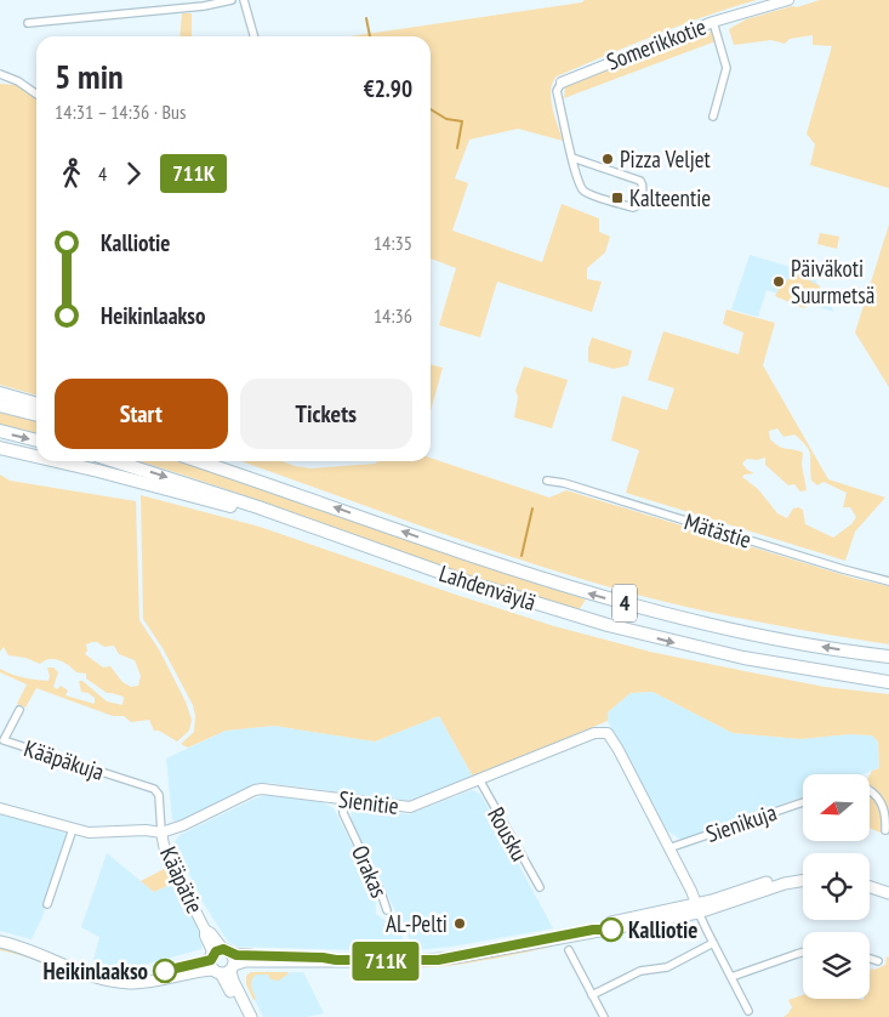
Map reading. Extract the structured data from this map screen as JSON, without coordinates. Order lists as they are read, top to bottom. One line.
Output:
{"streets":{"highway":["Lahdenväylä","4"],"street":["Somerikkotie","Mätästie","Kääpäkuja","Sienitie","Sienikuja","Rousku","Orakas","Kääpätie"]},"crossings":[["Kääpäkuja","Kääpätie"],["Sienitie","Sienikuja"],["Sienitie","Rousku"],["Sienitie","Orakas"],["Sienitie","Kääpätie"]],"places":{"other":["Pizza Veljet","Päiväkoti Suurmetsä","AL-Pelti","Kalliotie","Heikinlaakso"],"transit":["Kalteentie"]},"lines":["bus line 711K"],"north":"left","page":{"on_map":"711K","heading":["5 min","14:31 – 14:36 · Bus","€2.90"],"legs":["4","711K"],"list":[{"name":"Kalliotie","value":"14:35"},{"name":"Heikinlaakso","value":"14:36"}],"buttons":["Start","Tickets"]}}
